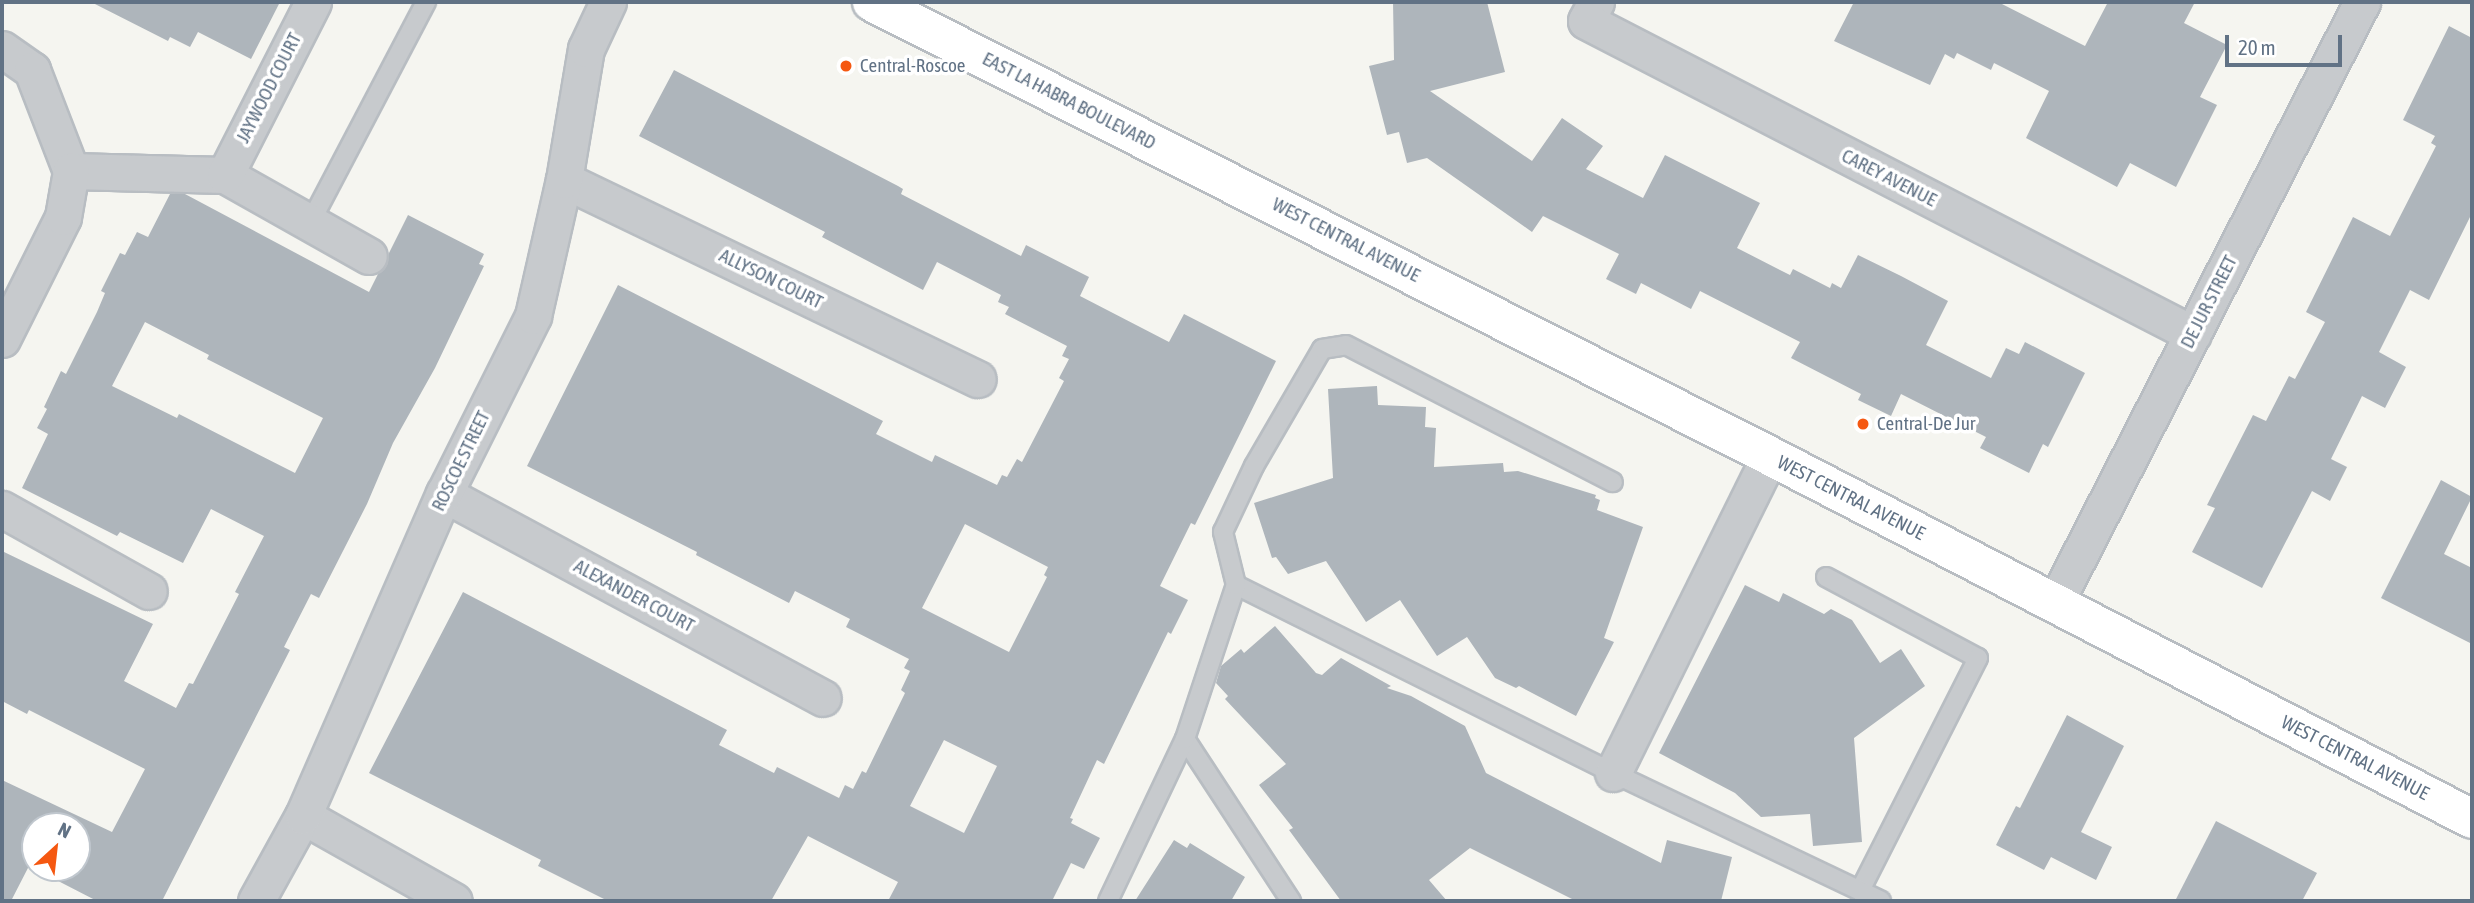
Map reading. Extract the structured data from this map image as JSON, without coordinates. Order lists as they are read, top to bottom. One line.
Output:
{"streets":{"main road":["EAST LA HABRA BOULEVARD","WEST CENTRAL AVENUE"],"street":["JAYWOOD COURT","CAREY AVENUE","ALLYSON COURT","DE JUR STREET","ROSCOE STREET","ALEXANDER COURT"]},"crossings":[["EAST LA HABRA BOULEVARD","WEST CENTRAL AVENUE"],["CAREY AVENUE","DE JUR STREET"],["WEST CENTRAL AVENUE","DE JUR STREET"],["ALLYSON COURT","ROSCOE STREET"],["ROSCOE STREET","ALEXANDER COURT"]],"places":["Central-Roscoe","Central-De Jur"],"scale_bar":"20 m","north":"top right"}
